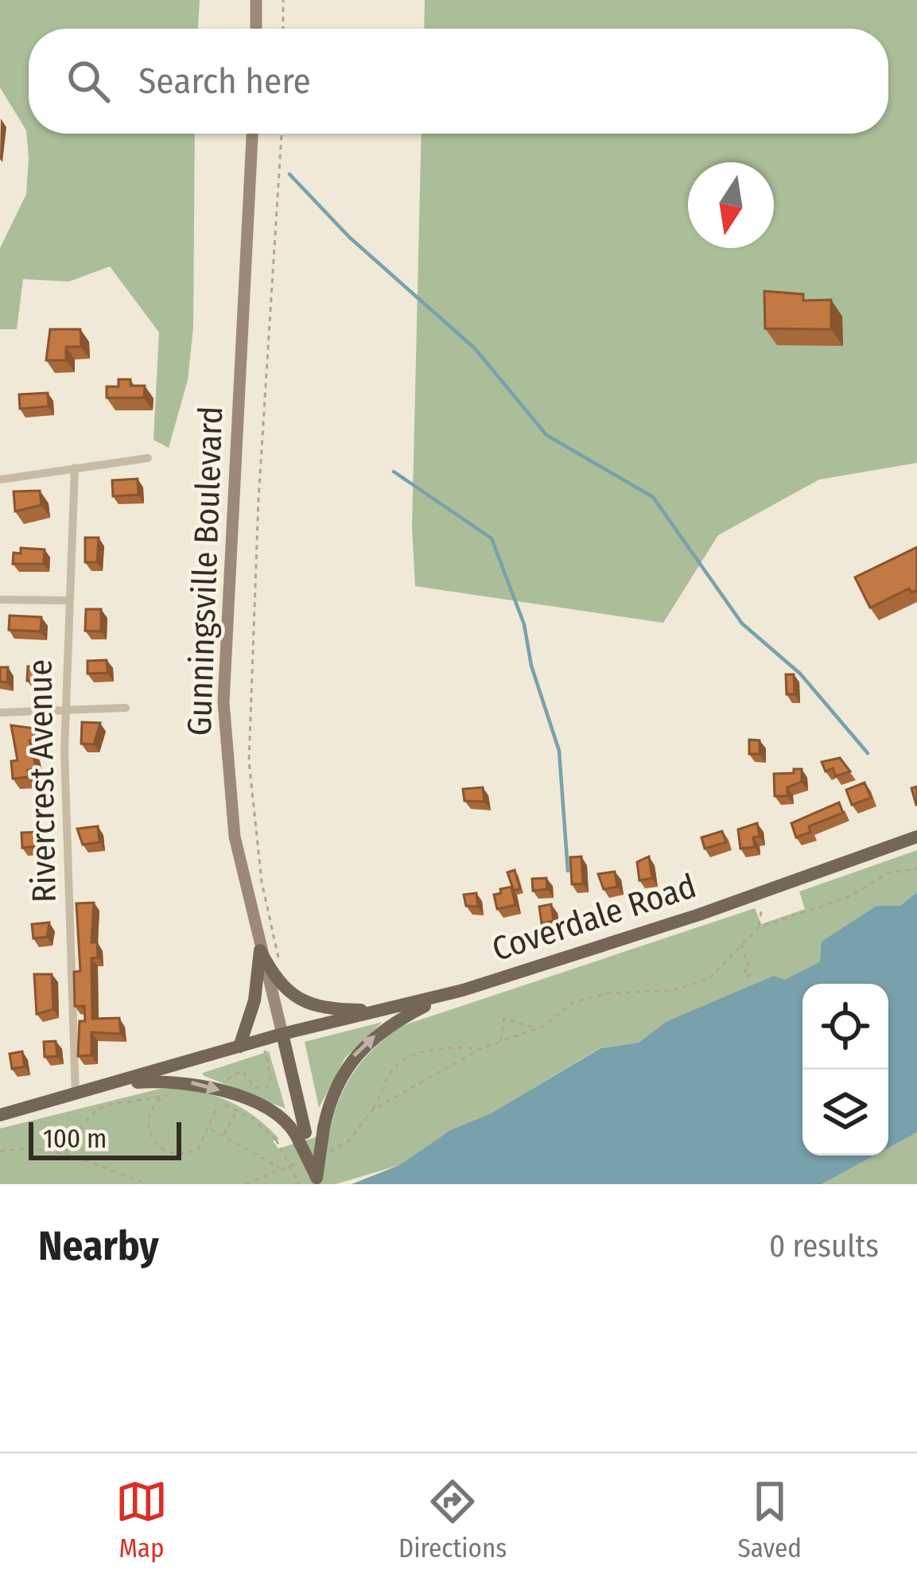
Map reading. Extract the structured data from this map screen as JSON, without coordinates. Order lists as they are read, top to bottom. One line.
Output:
{"streets":{"main road":["Gunningsville Boulevard","Coverdale Road"],"street":["Rivercrest Avenue"]},"crossings":[["Gunningsville Boulevard","Coverdale Road"]],"scale_bar":"100 m","north":"bottom","page":{"search":"Search here","scale":"100 m","heading":["Nearby","0 results"],"nav":["Map","Directions","Saved"]}}
